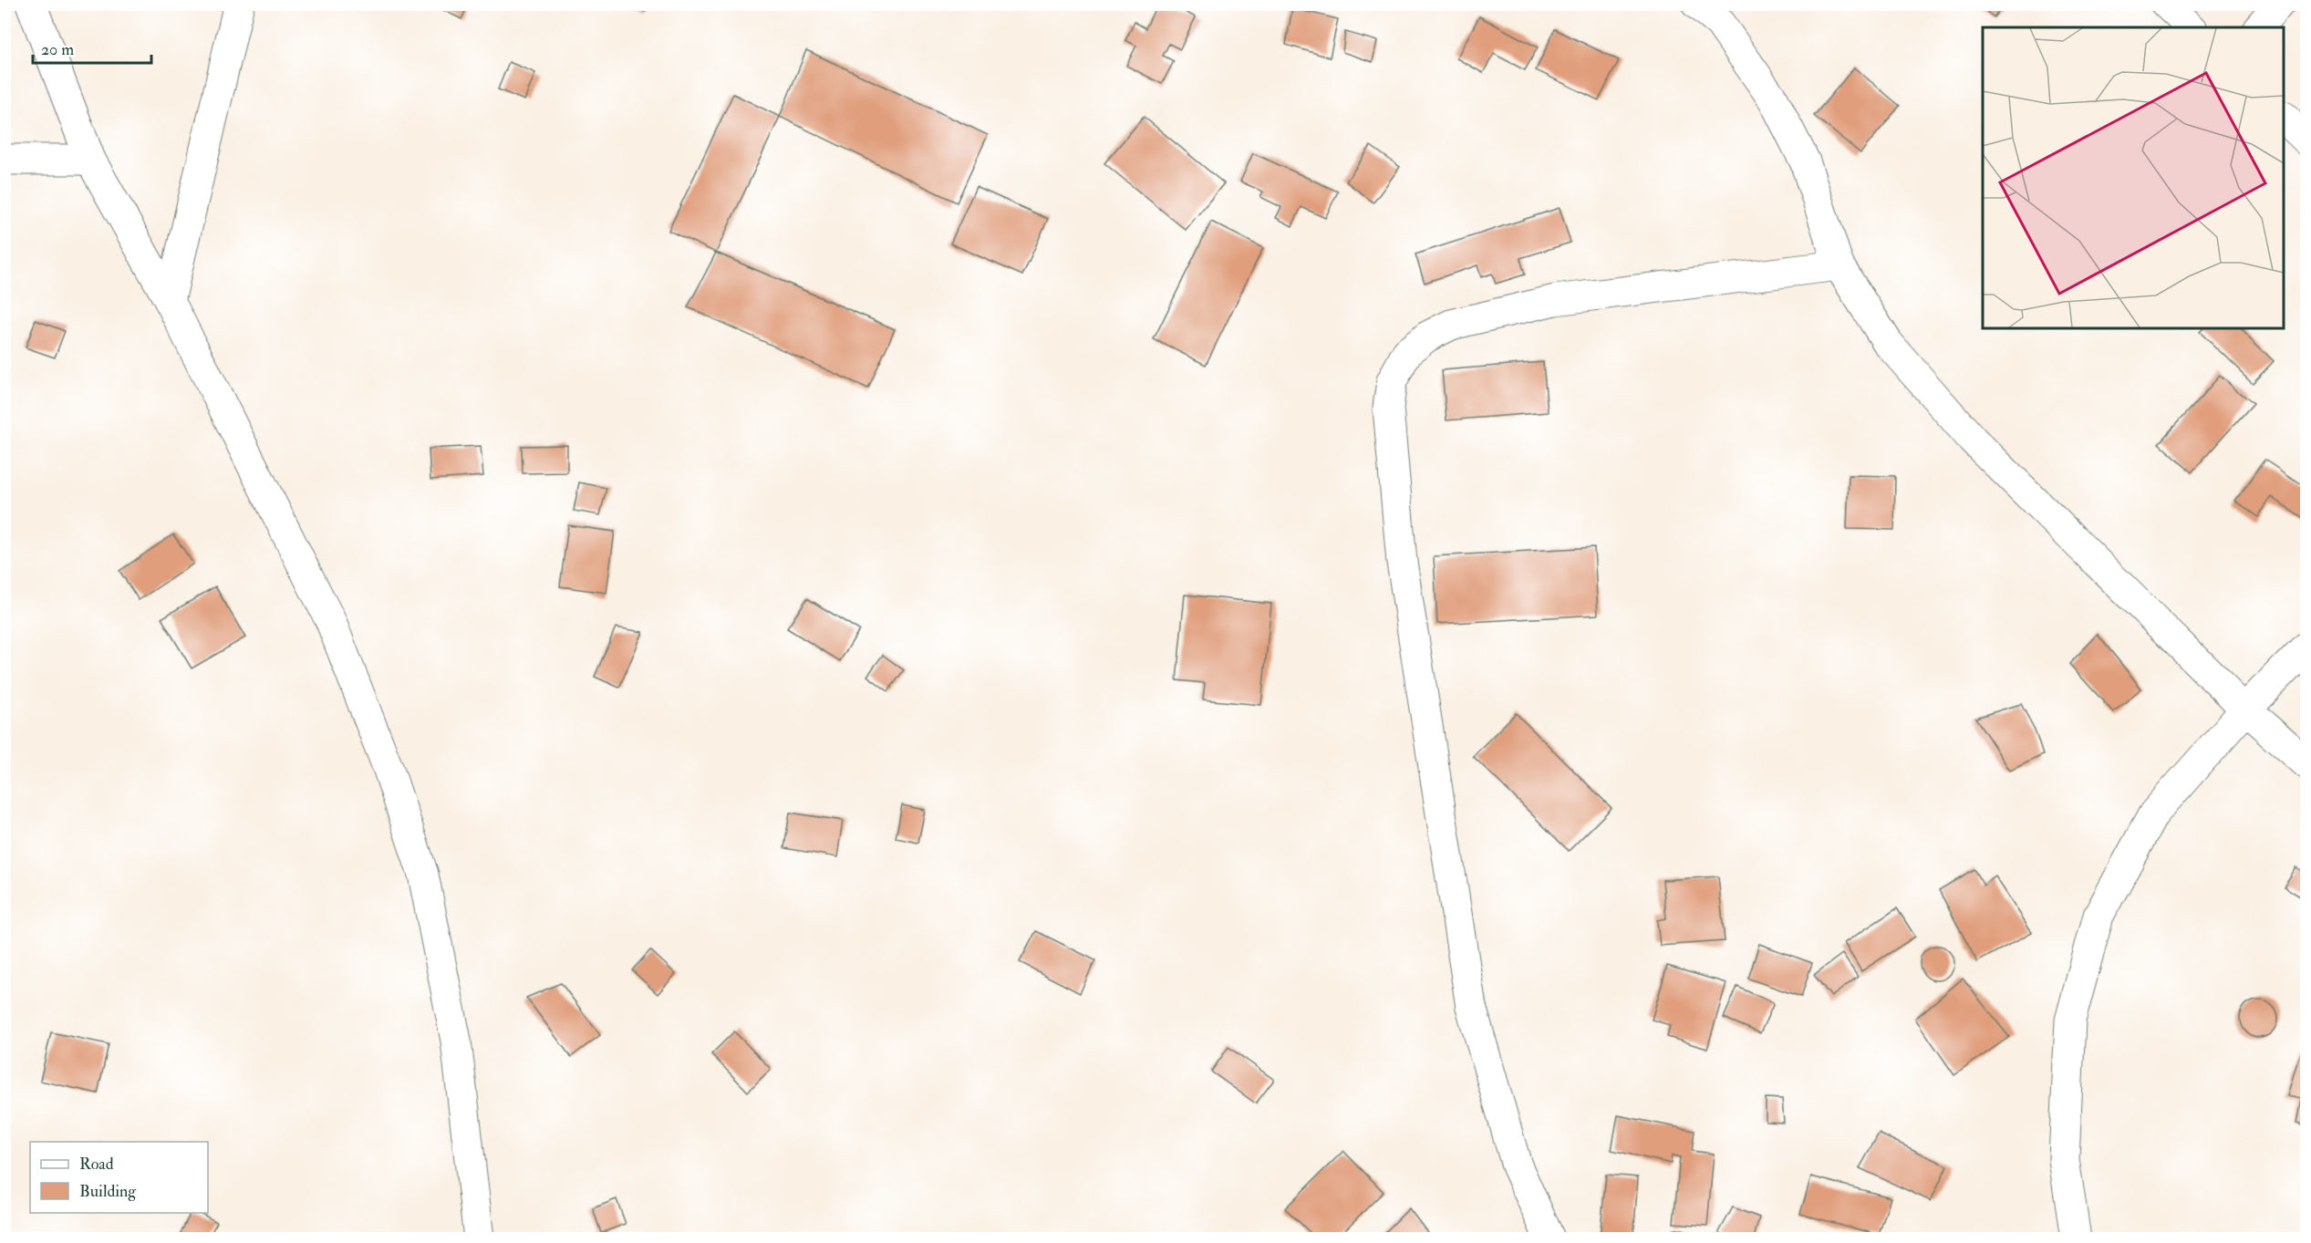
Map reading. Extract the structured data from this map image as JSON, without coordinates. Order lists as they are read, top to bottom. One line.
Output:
{"legend":["Road","Building"],"scale_bar":"20 m"}
